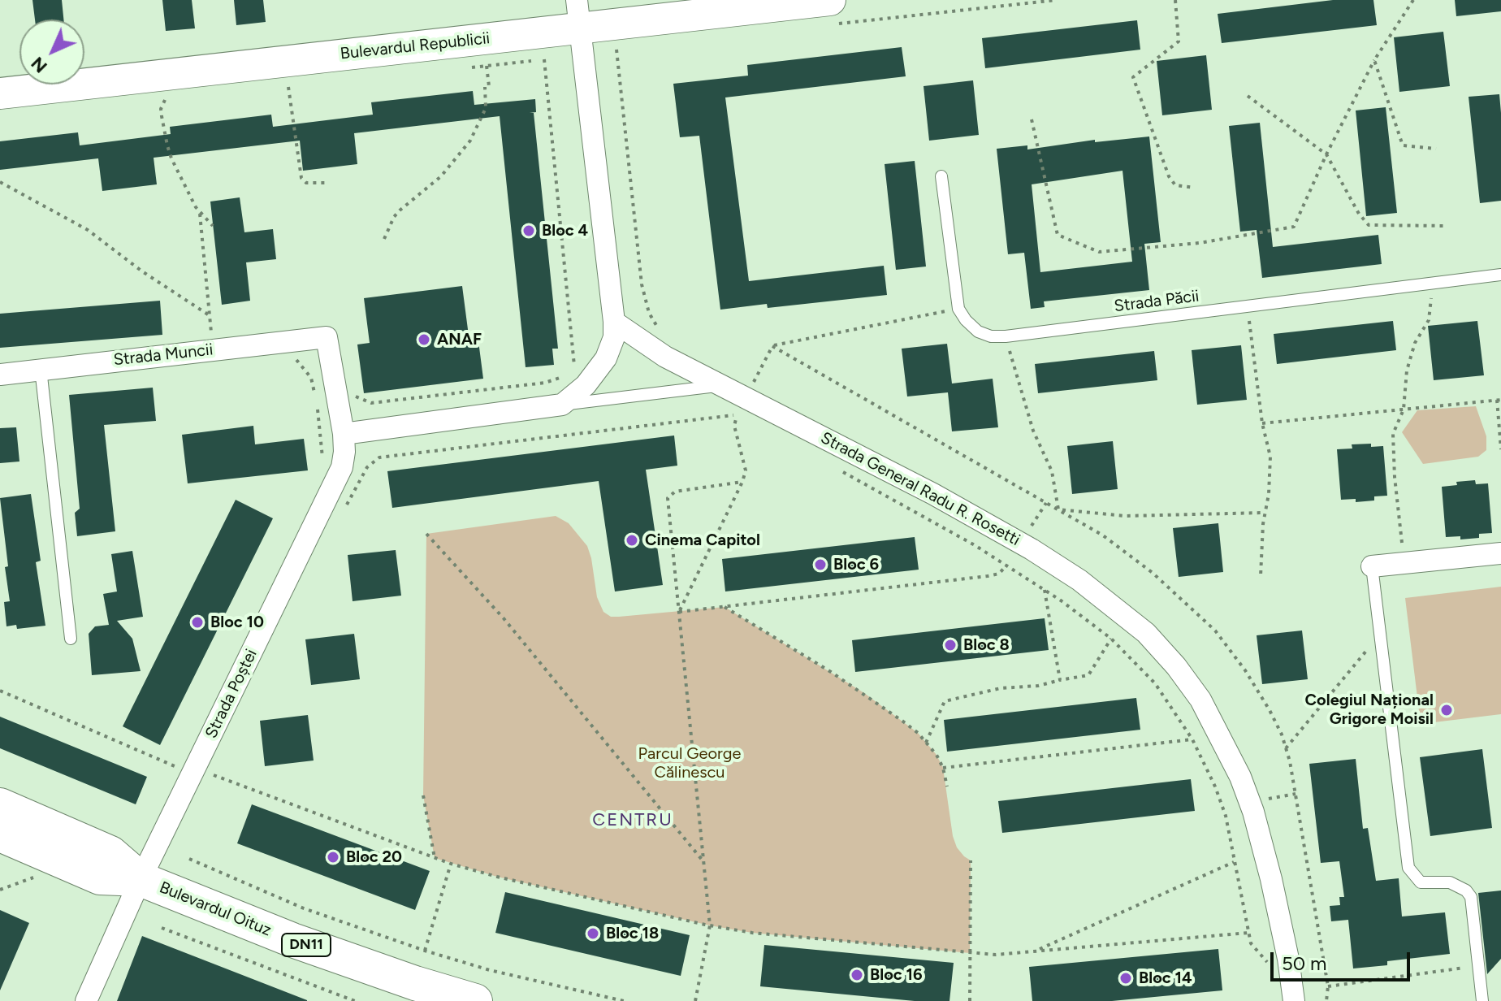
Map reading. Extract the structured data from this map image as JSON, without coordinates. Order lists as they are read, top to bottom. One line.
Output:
{"streets":{"main road":["Bulevardul Oituz","DN11"],"street":["Bulevardul Republicii","Strada Muncii","Strada General Radu R. Rosetti","Strada Poștei"],"lane":["Strada Păcii"]},"crossings":[["Strada Muncii","Strada Poștei"],["Strada Poștei","Bulevardul Oituz"]],"districts":["CENTRU"],"parks":["Parcul George Călinescu"],"places":["Bloc 4","ANAF","Cinema Capitol","Bloc 6","Bloc 10","Bloc 8","Colegiul Național Grigore Moisil","Bloc 20","Bloc 18","Bloc 16","Bloc 14"],"scale_bar":"50 m","north":"bottom left"}
